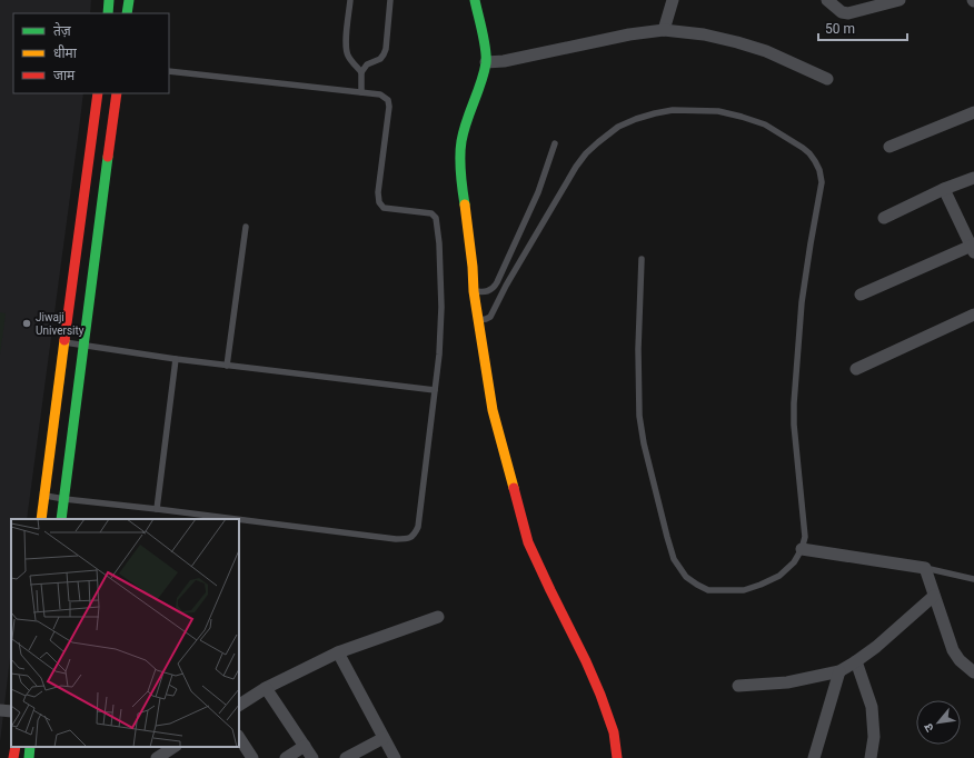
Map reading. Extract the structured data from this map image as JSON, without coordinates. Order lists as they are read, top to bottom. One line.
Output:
{"places":["Jiwaji University"],"legend":["तेज़","धीमा","जाम"],"scale_bar":"50 m","north":"bottom left"}
